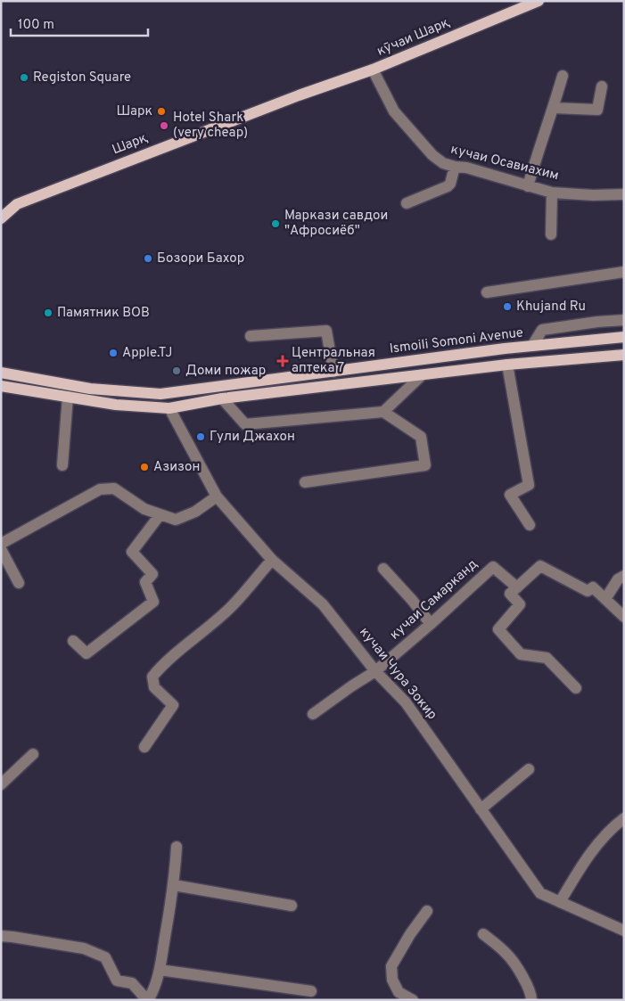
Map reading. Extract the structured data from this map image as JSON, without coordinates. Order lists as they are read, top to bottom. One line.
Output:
{"streets":{"main road":["кӯчаи Шарқ","Шарқ","Ismoili Somoni Avenue"],"street":["кучаи Осавиахим","кучаи Самарканд","кучаи Чура Зокир"]},"crossings":[["кӯчаи Шарқ","Шарқ"],["кӯчаи Шарқ","кучаи Осавиахим"],["кучаи Самарканд","кучаи Чура Зокир"]],"places":{"other":["Registon Square","Шарк","Hotel Shark (very cheap)","Маркази савдои \"Афросиёб\"","Бозори Бахор","Khujand Ru","Памятник ВОВ","Apple.TJ","Доми пожар","Гули Джахон","Азизон"],"health":["Центральная аптека 7"]},"scale_bar":"100 m"}
